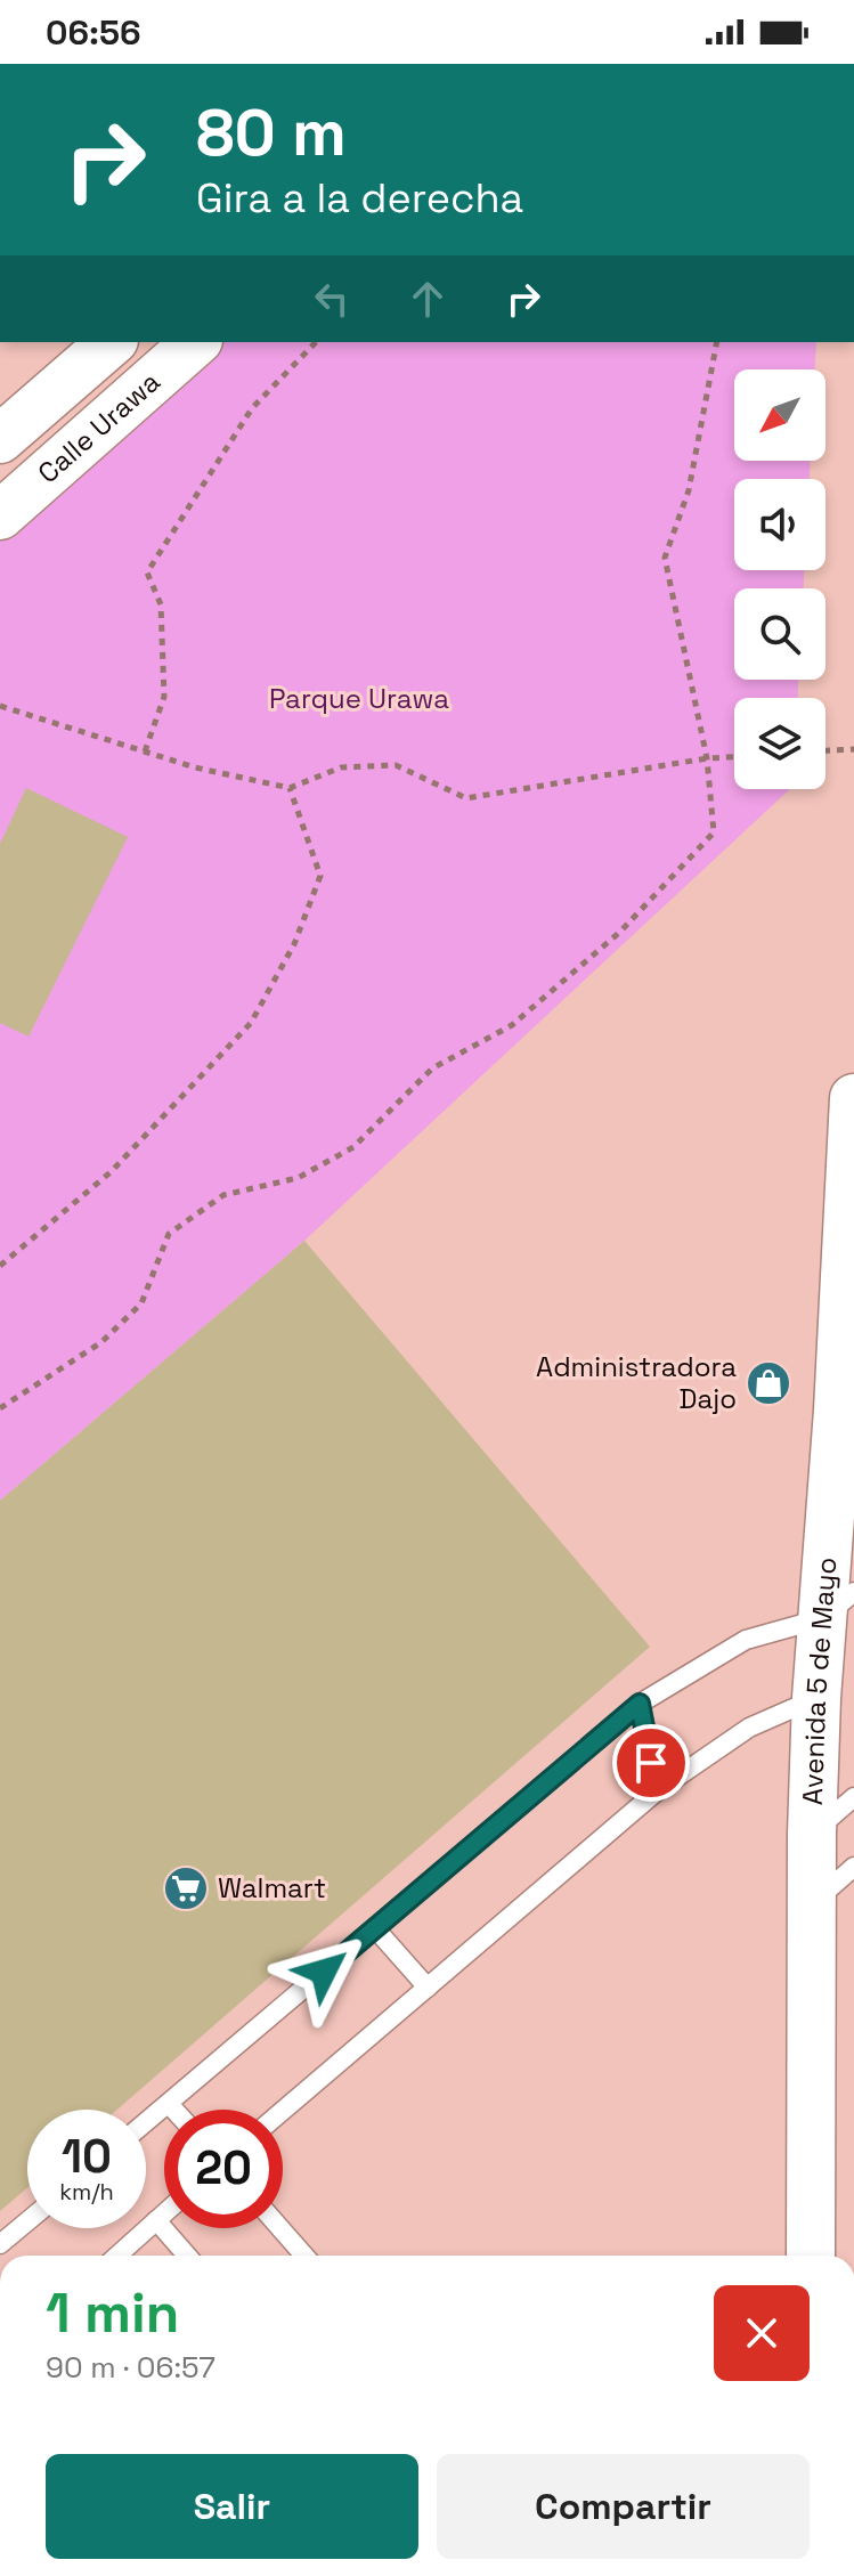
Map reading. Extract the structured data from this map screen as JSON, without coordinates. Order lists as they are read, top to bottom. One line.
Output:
{"streets":{"main road":["Calle Urawa","Avenida 5 de Mayo"]},"parks":["Parque Urawa"],"places":{"shop":["Administradora Dajo"],"supermarket":["Walmart"]},"north":"bottom left","page":{"status":"06:56","turn":["80 m","Gira a la derecha"],"speed":"10 km/h","limit":"20","heading":["1 min","90 m · 06:57"],"buttons":["Salir","Compartir"]}}
